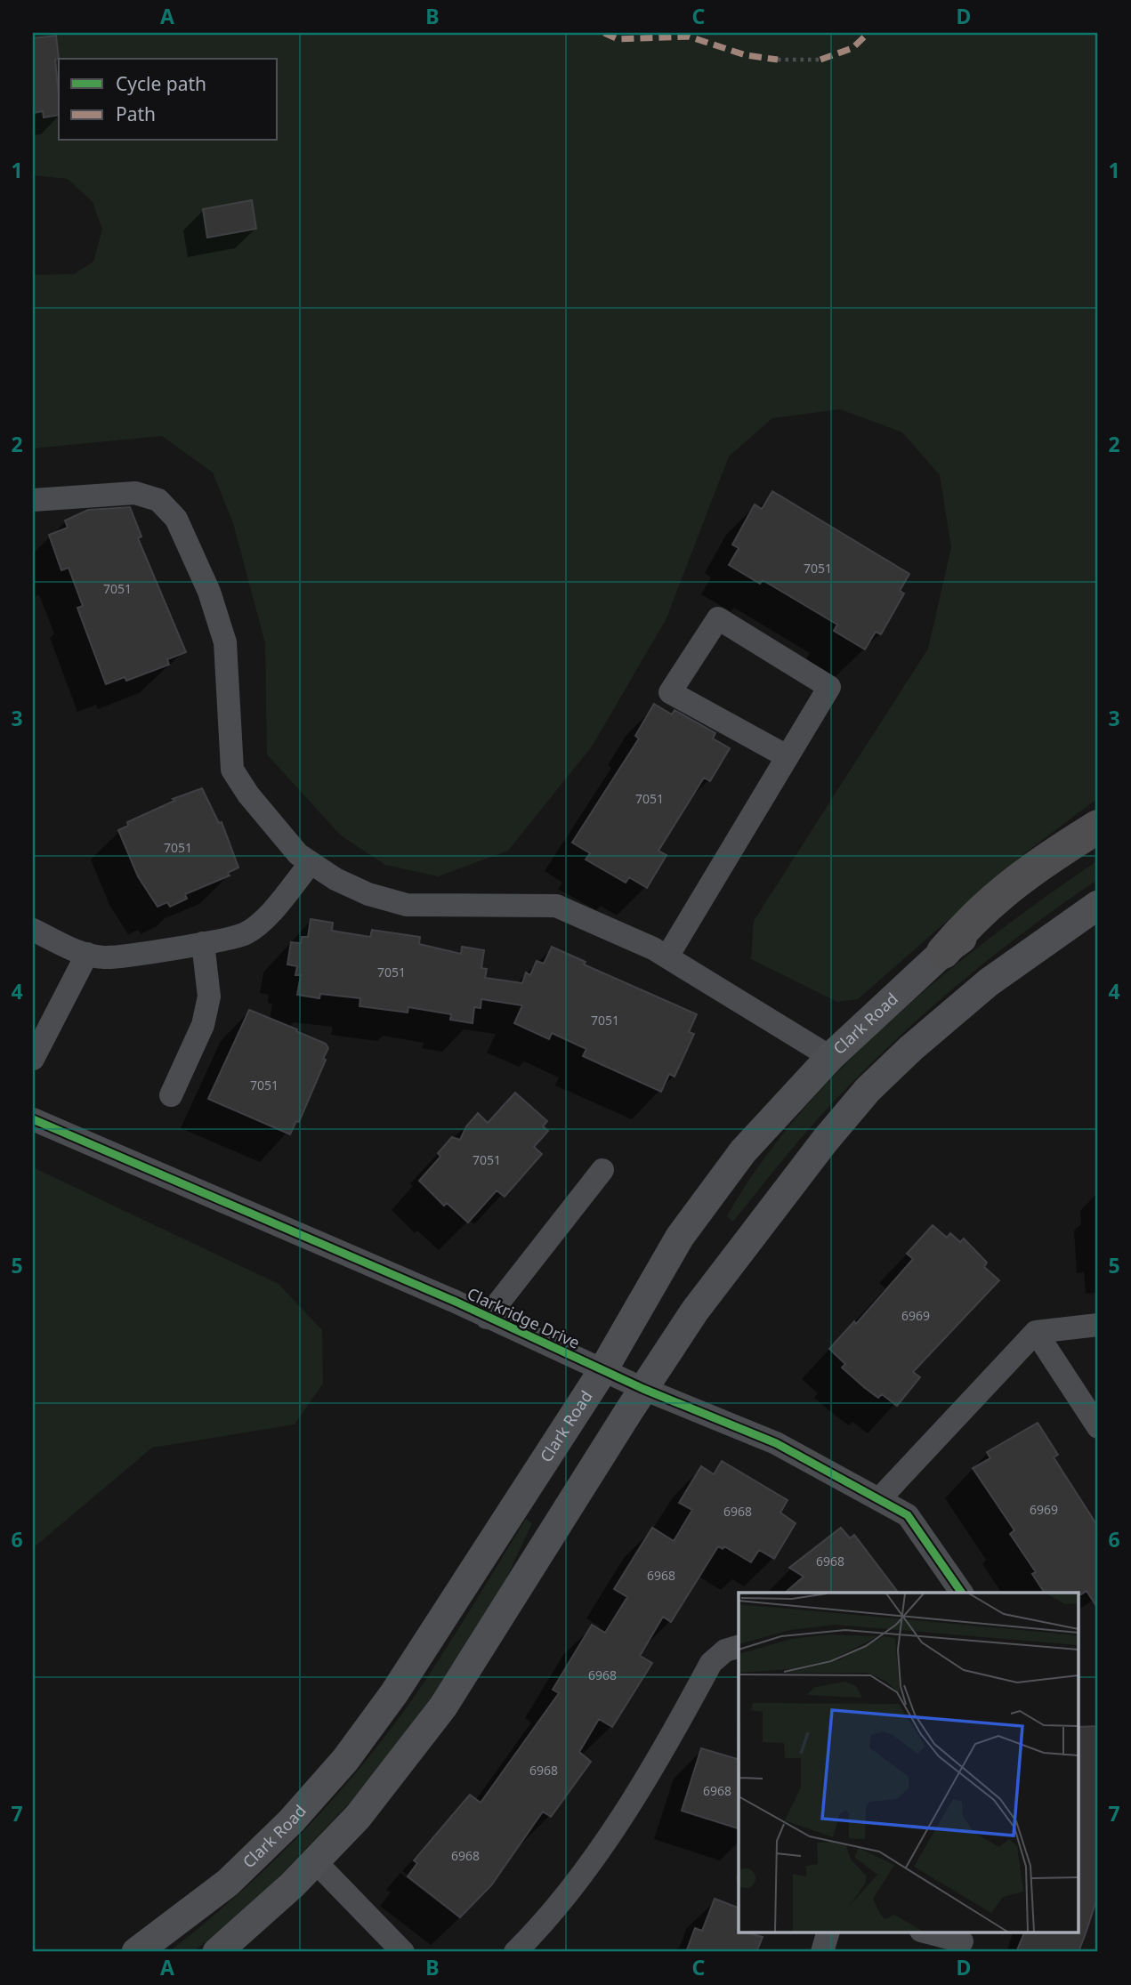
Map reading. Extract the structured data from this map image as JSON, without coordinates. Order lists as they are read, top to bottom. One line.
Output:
{"streets":{"main road":["Clark Road"],"street":["Clarkridge Drive"]},"crossings":[["Clark Road","Clarkridge Drive"]],"house_numbers":["7051","7051","7051","7051","7051","7051","7051","7051","6969","6969","6968","6968","6968","6968","6968","6968","6968"],"legend":["Cycle path","Path"],"grid":{"columns":["A","B","C","D"],"rows":["1","2","3","4","5","6","7"]}}
